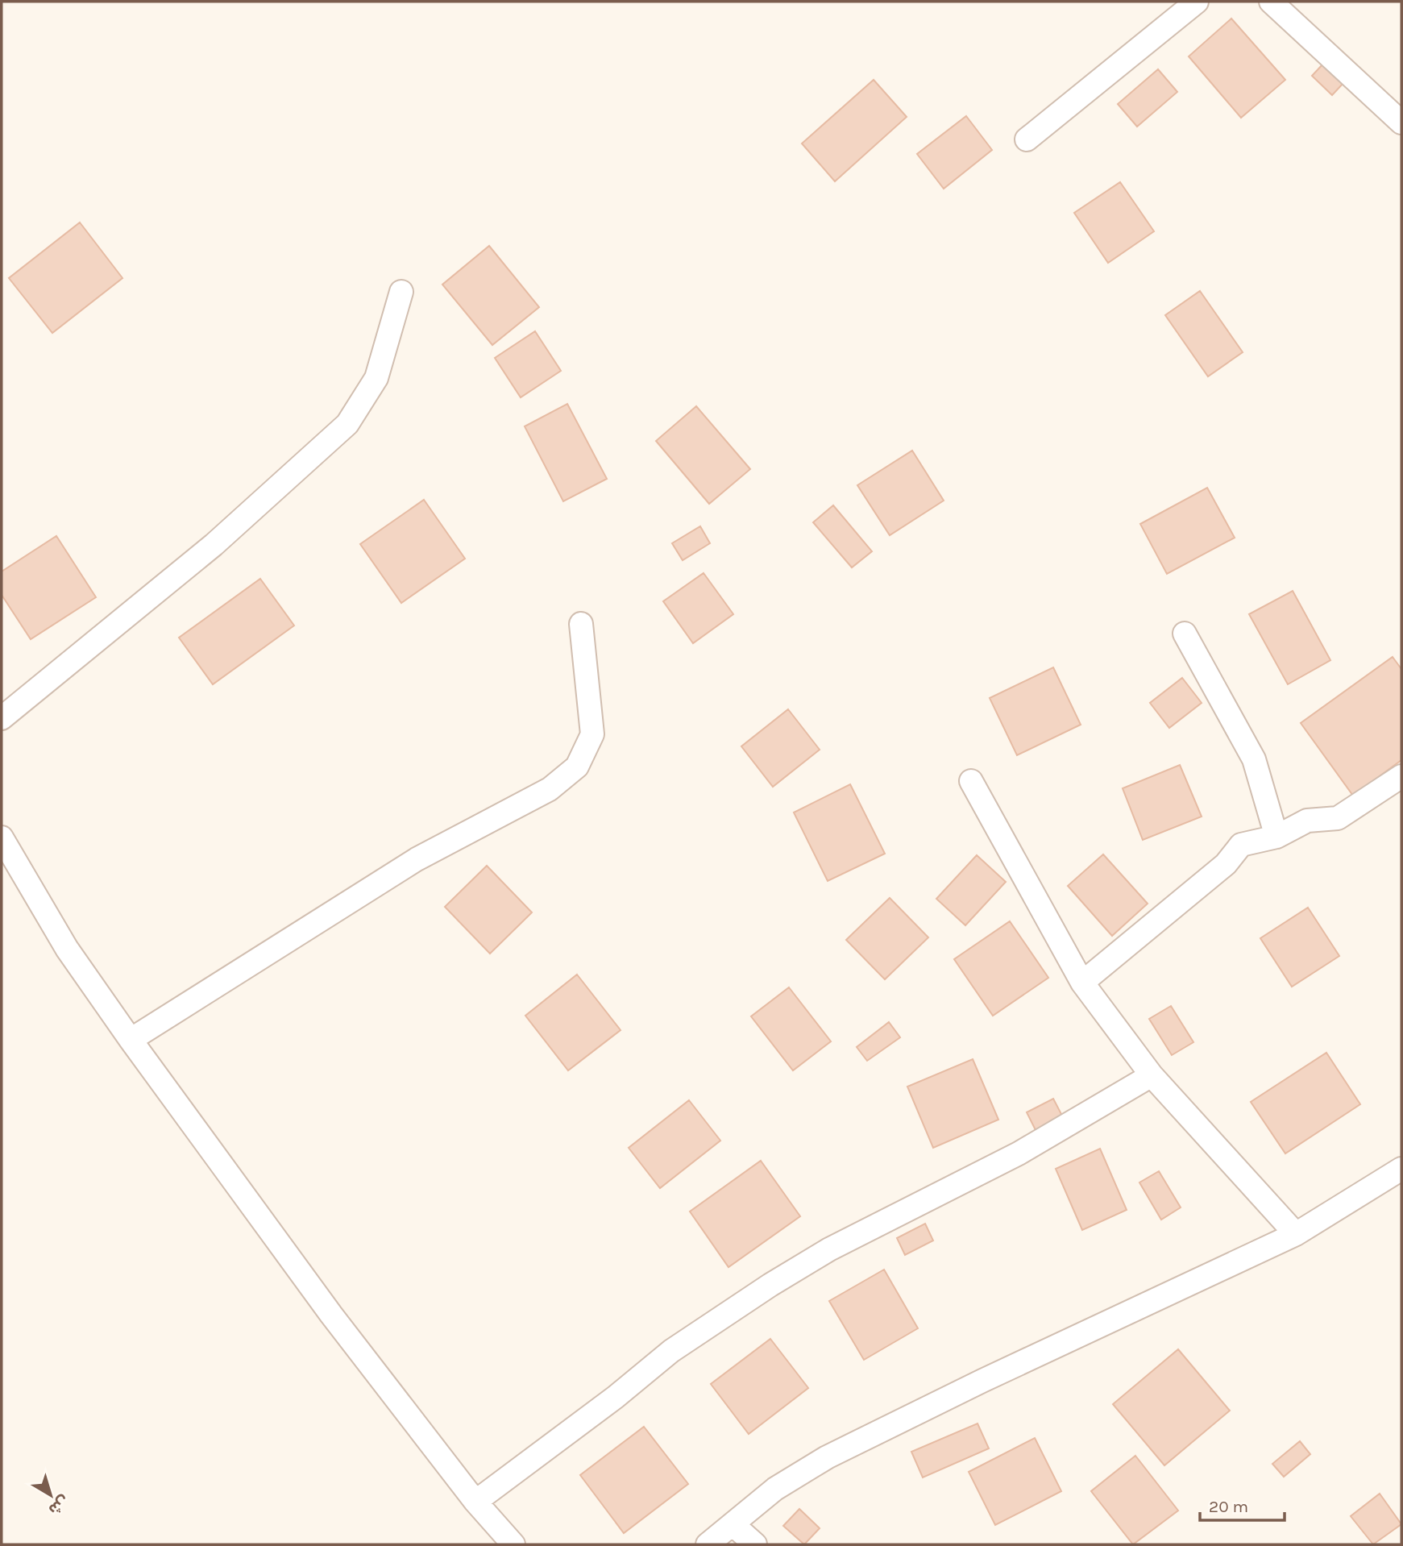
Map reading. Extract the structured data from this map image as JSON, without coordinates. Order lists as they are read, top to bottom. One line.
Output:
{"scale_bar":"20 m","north":"bottom right"}
